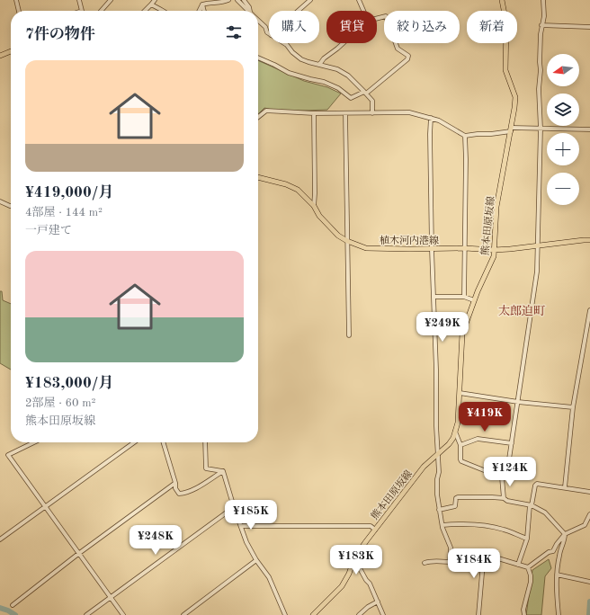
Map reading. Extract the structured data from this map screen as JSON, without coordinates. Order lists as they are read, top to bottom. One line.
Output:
{"streets":{"main road":["熊本田原坂線","植木河内港線"]},"crossings":[["熊本田原坂線","植木河内港線"]],"districts":["太郎迫町"],"north":"left","page":{"chip":["購入","賃貸","絞り込み","新着"],"heading":"7件の物件","map_buttons":["+","−"],"list":[{"name":"¥419,000/月","note":"4部屋 · 144 m² · 一戸建て"},{"name":"¥183,000/月","note":"2部屋 · 60 m² · 熊本田原坂線"}],"price":["¥249K","¥419K","¥124K","¥185K","¥248K","¥183K","¥184K"]}}
